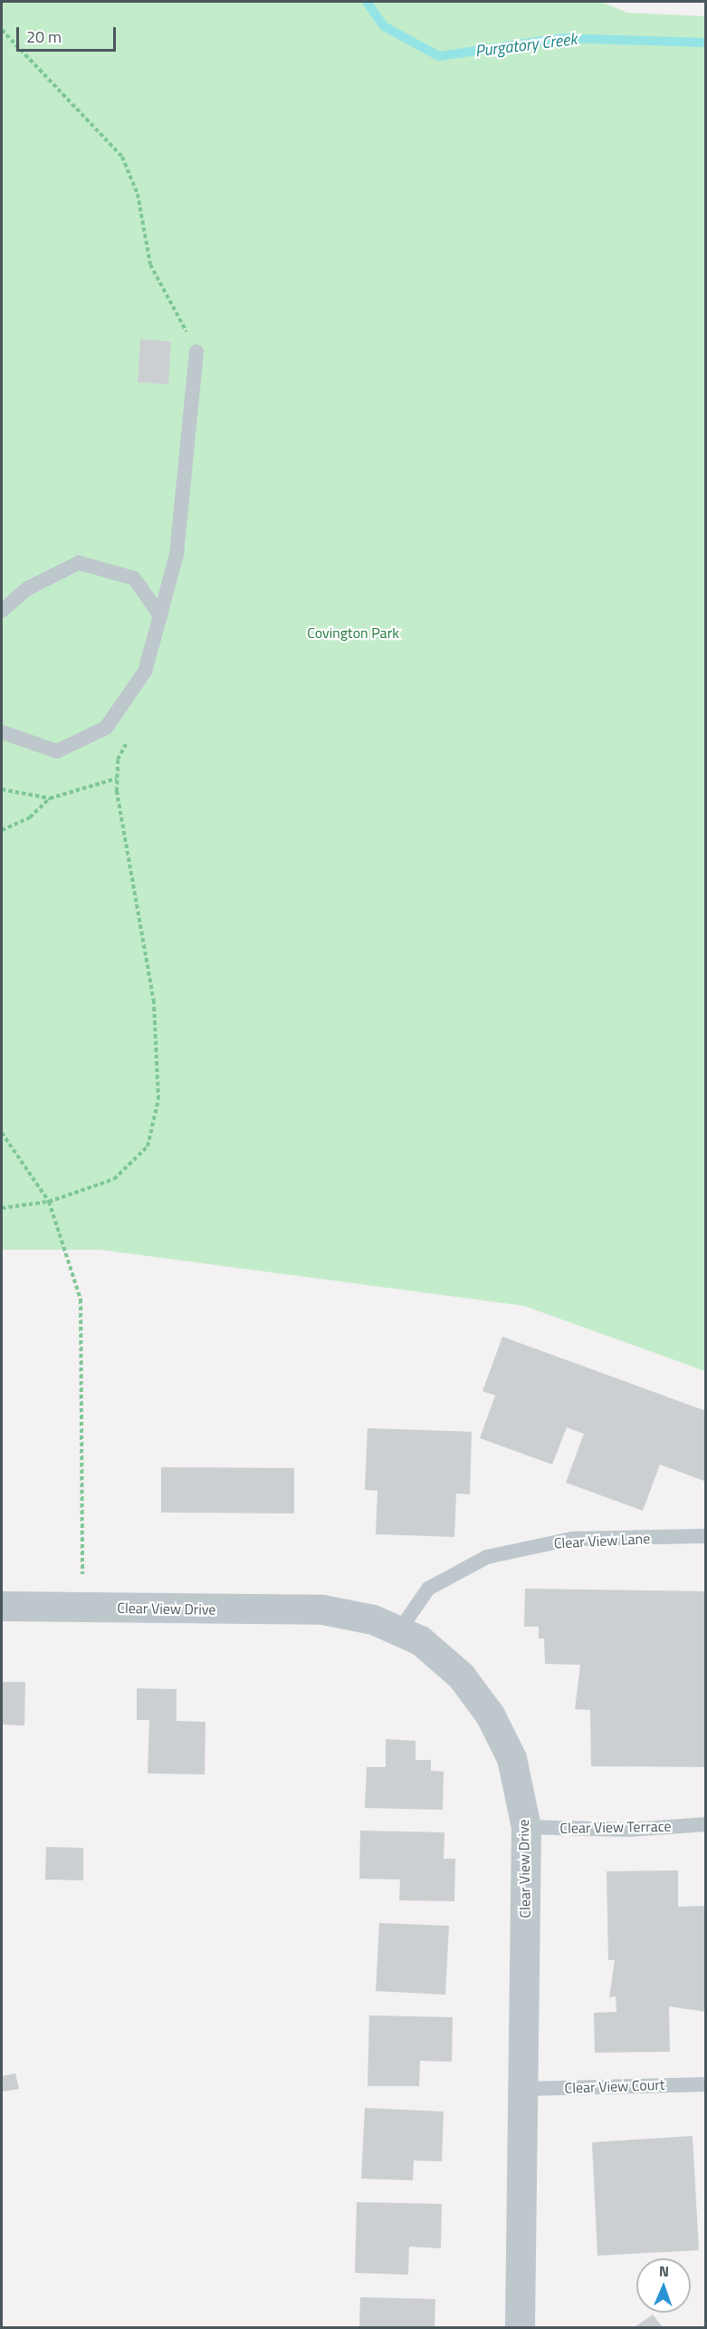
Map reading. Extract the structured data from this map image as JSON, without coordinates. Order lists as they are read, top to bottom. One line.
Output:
{"streets":{"street":["Clear View Drive"],"lane":["Clear View Lane","Clear View Terrace","Clear View Court"]},"crossings":[["Clear View Lane","Clear View Drive"],["Clear View Drive","Clear View Terrace"],["Clear View Drive","Clear View Court"]],"water":["Purgatory Creek"],"parks":["Covington Park"],"scale_bar":"20 m","north":"top"}
